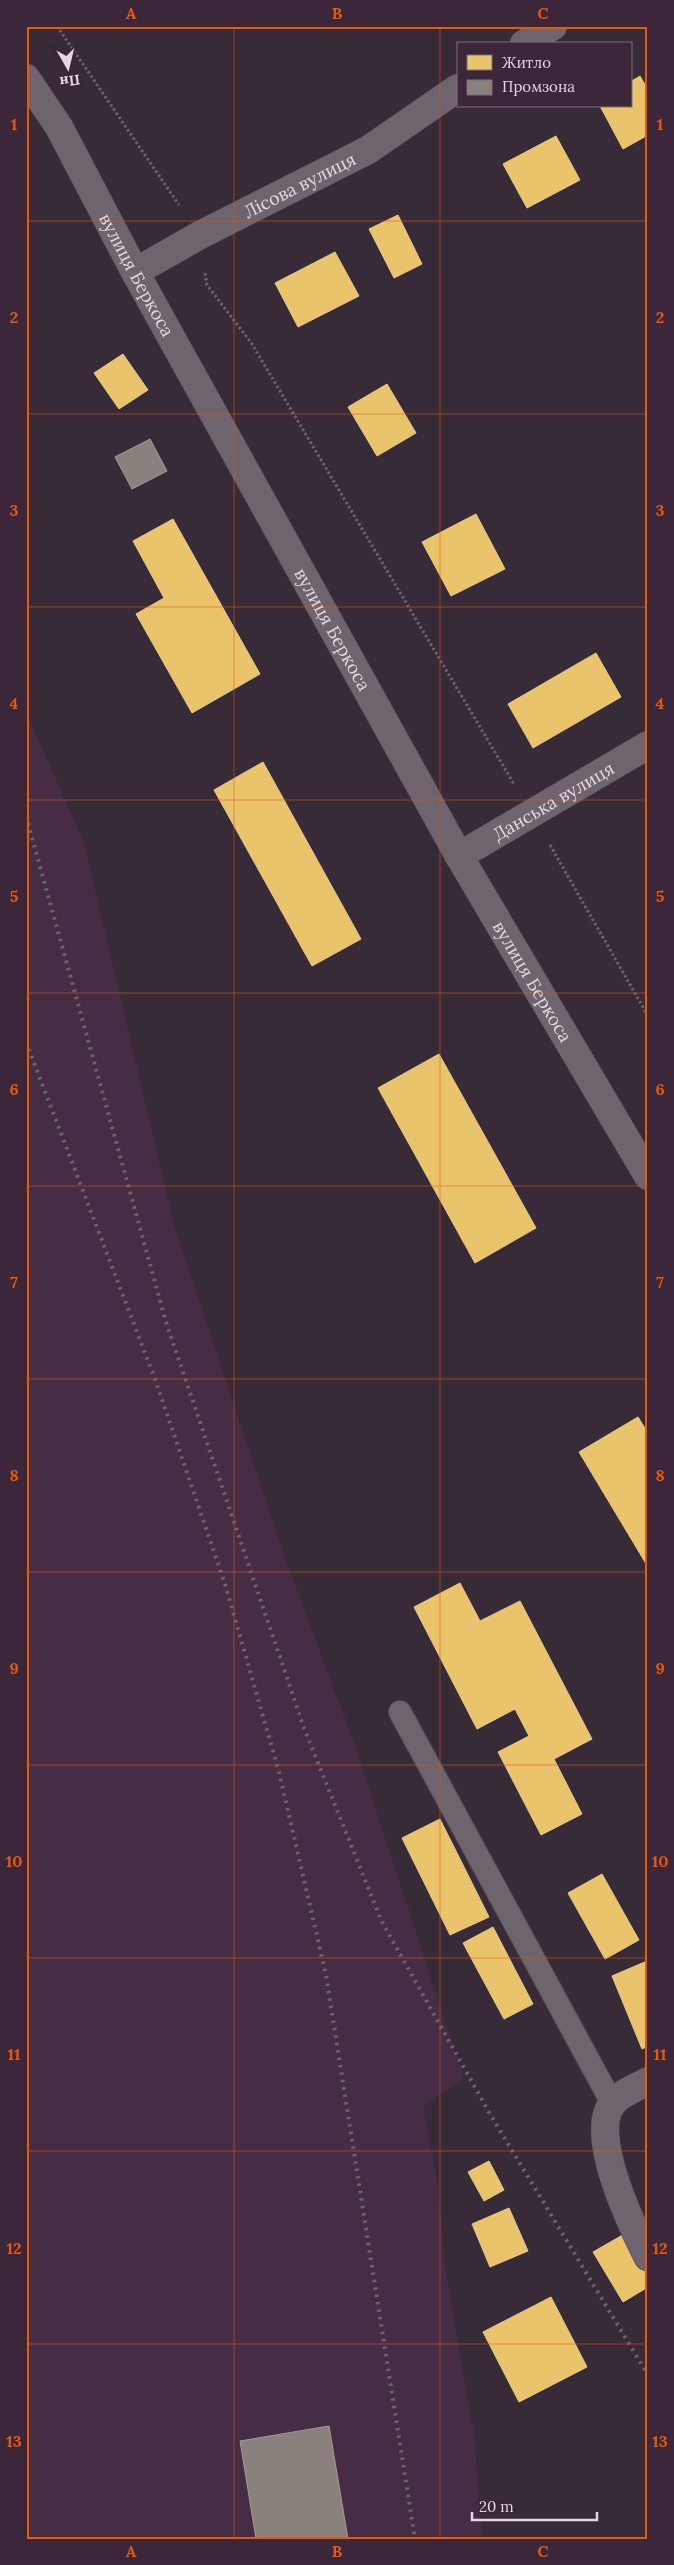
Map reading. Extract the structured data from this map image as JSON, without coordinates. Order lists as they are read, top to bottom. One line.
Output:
{"streets":{"street":["Лісова вулиця","вулиця Беркоса","Данська вулиця"]},"crossings":[["Лісова вулиця","вулиця Беркоса"],["вулиця Беркоса","Данська вулиця"]],"legend":["Житло","Промзона"],"scale_bar":"20 m","north":"bottom","grid":{"columns":["A","B","C"],"rows":["1","2","3","4","5","6","7","8","9","10","11","12","13"]}}
